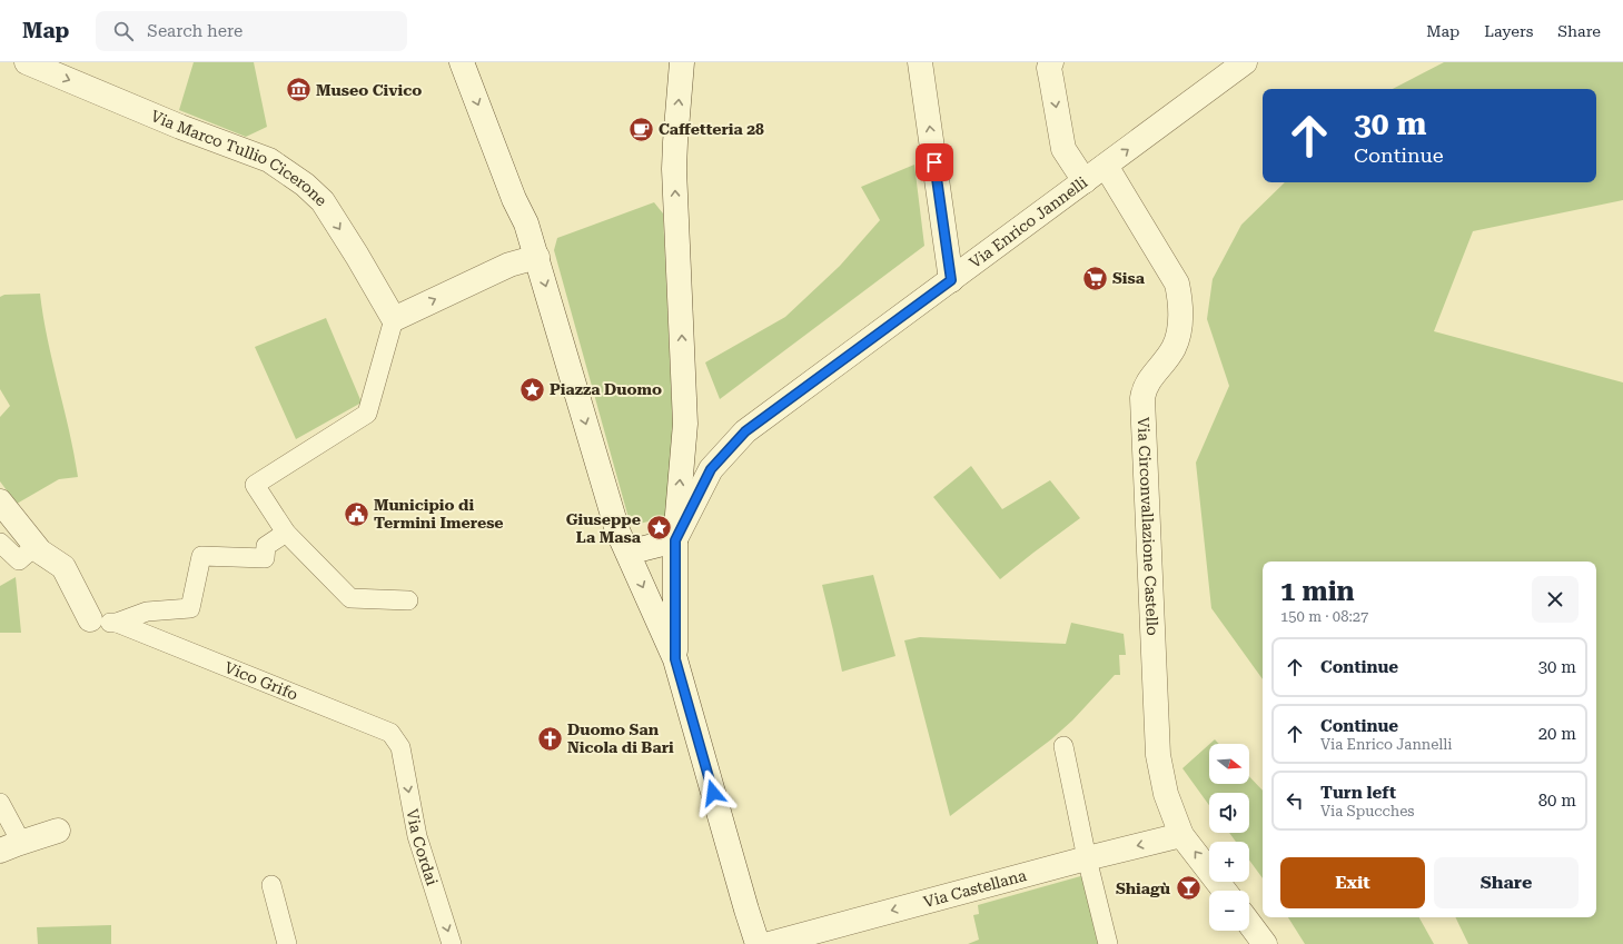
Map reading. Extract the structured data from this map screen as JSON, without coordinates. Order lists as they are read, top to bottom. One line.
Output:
{"streets":{"street":["Via Marco Tullio Cicerone","Via Enrico Jannelli","Via Circonvallazione Castello","Via Castellana"],"lane":["Vico Grifo","Via Cordai"]},"crossings":[["Via Enrico Jannelli","Via Circonvallazione Castello"],["Via Circonvallazione Castello","Via Castellana"],["Vico Grifo","Via Cordai"]],"one_way":["Via Marco Tullio Cicerone","Via Cordai","Via Castellana"],"places":{"museum":["Museo Civico"],"cafe":["Caffetteria 28"],"supermarket":["Sisa"],"place":["Piazza Duomo","Giuseppe La Masa"],"public building":["Municipio di Termini Imerese"],"church":["Duomo San Nicola di Bari"],"bar":["Shiagù"]},"north":"right","page":{"header":"Map","search":"Search here","nav":["Map","Layers","Share"],"turn":["30 m","Continue"],"heading":["1 min","150 m · 08:27"],"list":[{"name":"Continue","value":"30 m"},{"name":"Continue","note":"Via Enrico Jannelli","value":"20 m"},{"name":"Turn left","note":"Via Spucches","value":"80 m"}],"map_buttons":["+","−"],"buttons":["Exit","Share"]}}
